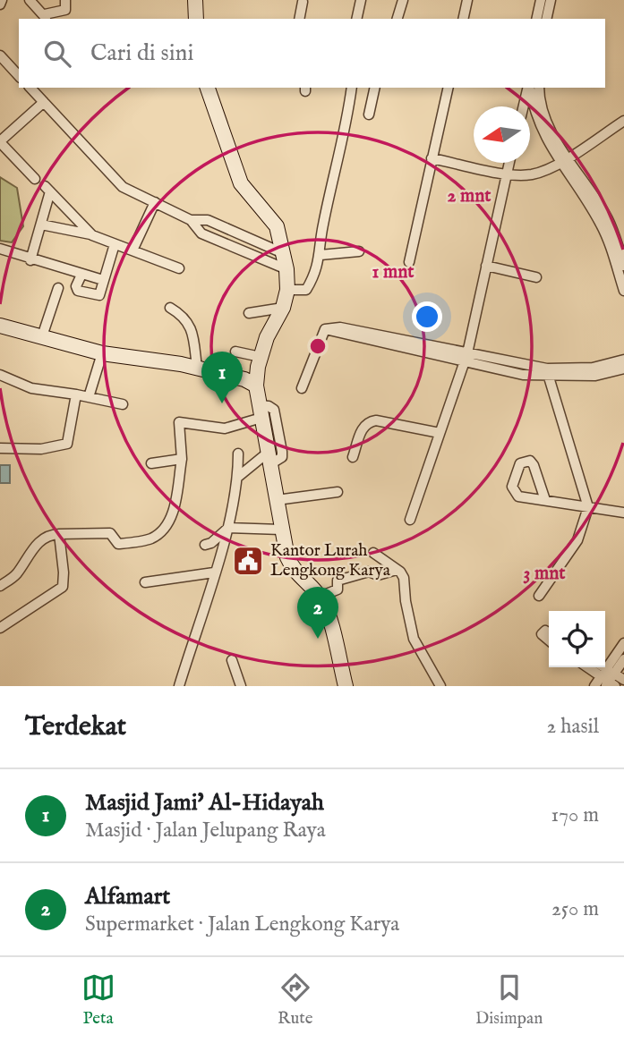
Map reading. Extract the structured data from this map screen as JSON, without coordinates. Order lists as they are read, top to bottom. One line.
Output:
{"places":{"public building":["Kantor Lurah Lengkong Karya"]},"north":"left","page":{"search":"Cari di sini","pins":["1","2"],"heading":["Terdekat","2 hasil"],"list":[{"mark":"1","name":"Masjid Jami' Al-Hidayah","note":"Masjid · Jalan Jelupang Raya","value":"170 m"},{"mark":"2","name":"Alfamart","note":"Supermarket · Jalan Lengkong Karya","value":"250 m"}],"nav":["Peta","Rute","Disimpan"]},"rings":["2 mnt","1 mnt","3 mnt"]}
